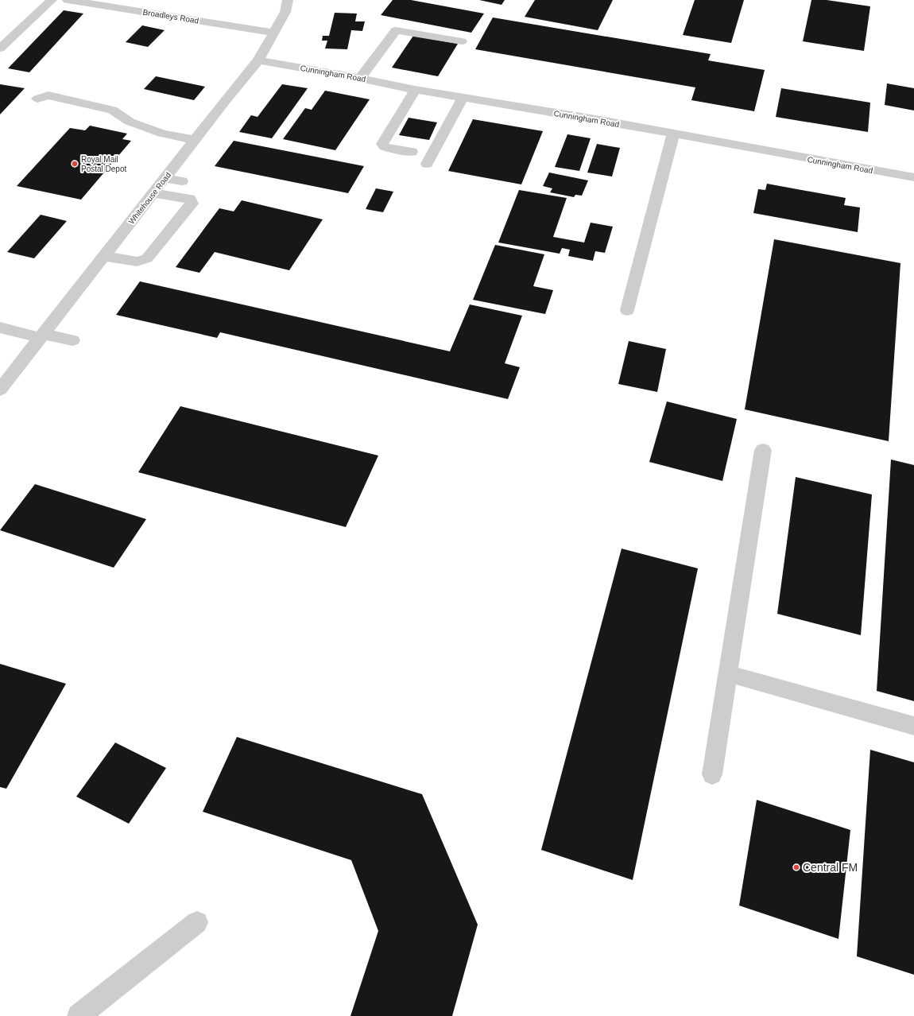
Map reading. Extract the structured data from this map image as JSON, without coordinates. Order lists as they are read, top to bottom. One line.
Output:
{"streets":{"street":["Broadleys Road","Cunningham Road","Whitehouse Road"]},"crossings":[["Broadleys Road","Whitehouse Road"],["Cunningham Road","Whitehouse Road"]],"places":["Royal Mail Postal Depot","Central FM"]}
